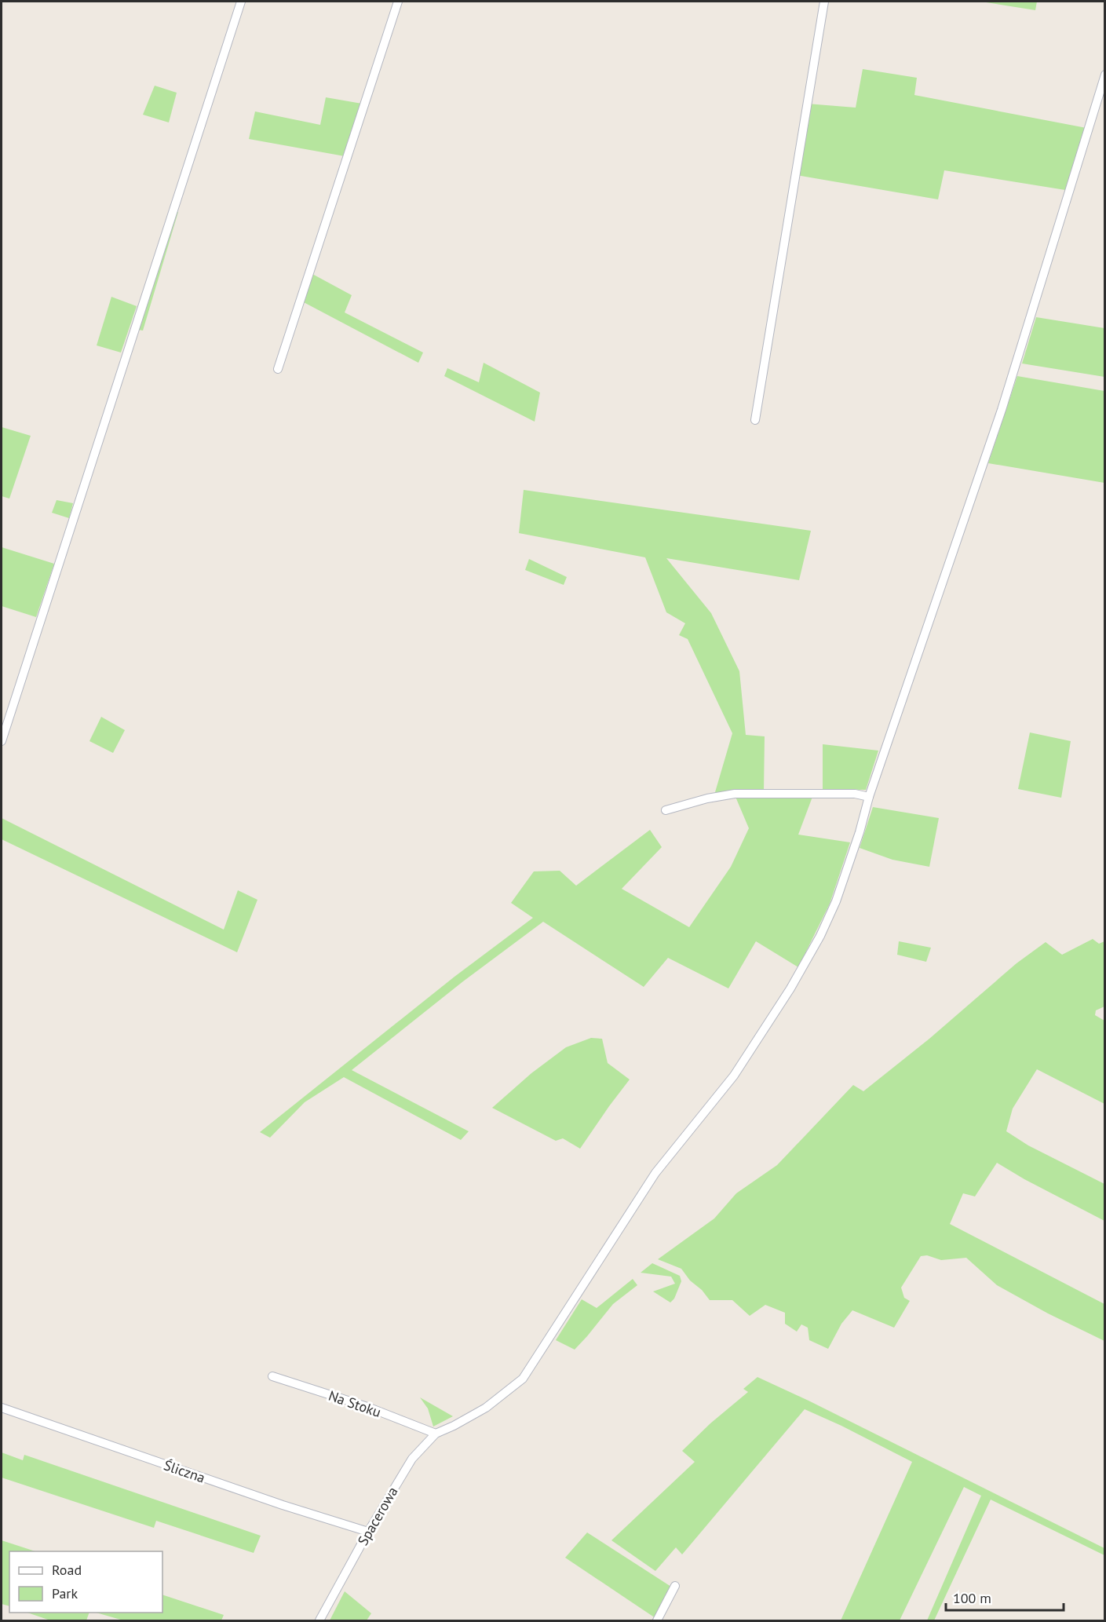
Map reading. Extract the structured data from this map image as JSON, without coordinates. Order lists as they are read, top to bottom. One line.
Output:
{"streets":{"street":["Na Stoku","Śliczna","Spacerowa"]},"crossings":[["Na Stoku","Spacerowa"],["Śliczna","Spacerowa"]],"legend":["Road","Park"],"scale_bar":"100 m"}
